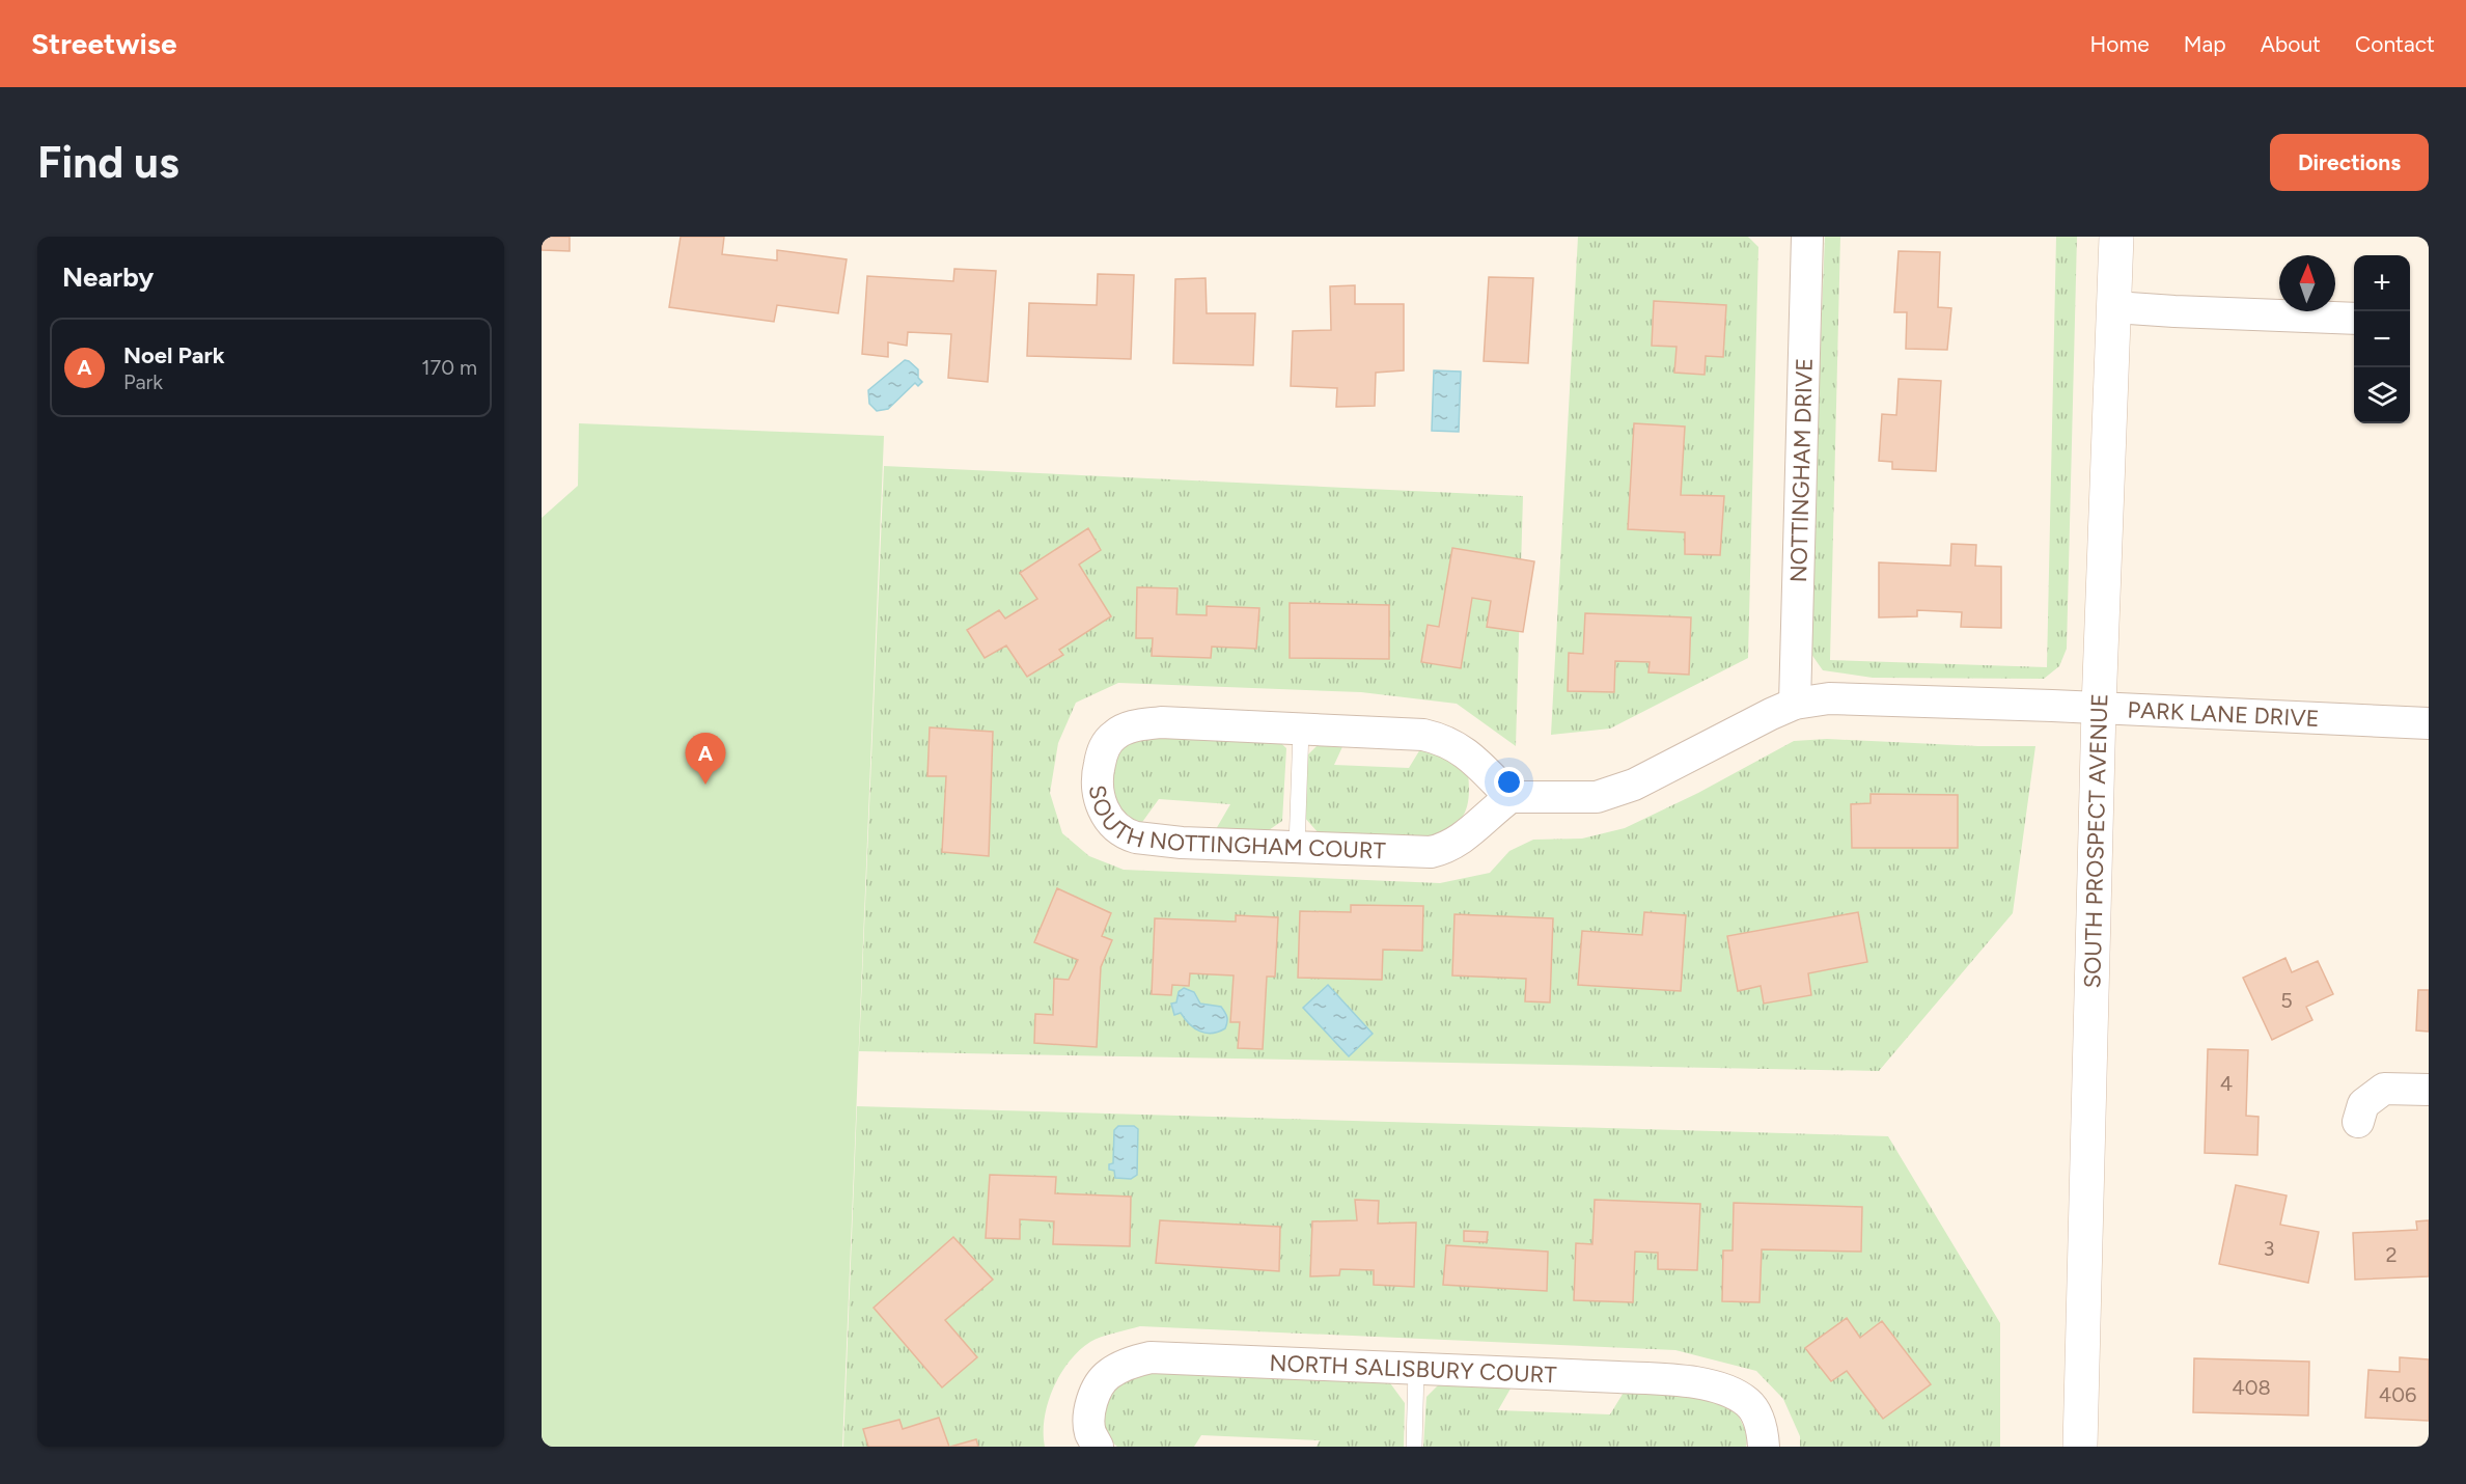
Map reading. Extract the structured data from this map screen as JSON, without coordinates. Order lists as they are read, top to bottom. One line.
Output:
{"streets":{"main road":["SOUTH PROSPECT AVENUE"],"street":["NOTTINGHAM DRIVE","PARK LANE DRIVE","SOUTH NOTTINGHAM COURT","NORTH SALISBURY COURT"]},"crossings":[["NOTTINGHAM DRIVE","PARK LANE DRIVE"],["PARK LANE DRIVE","SOUTH PROSPECT AVENUE"]],"house_numbers":["5","4","3","2","408","406"],"north":"top","page":{"header":"Streetwise","nav":["Home","Map","About","Contact"],"buttons":"Directions","title":"Find us","heading":"Nearby","map_buttons":["+","−"],"list":[{"mark":"A","name":"Noel Park","note":"Park","value":"170 m"}],"pins":"A"}}
